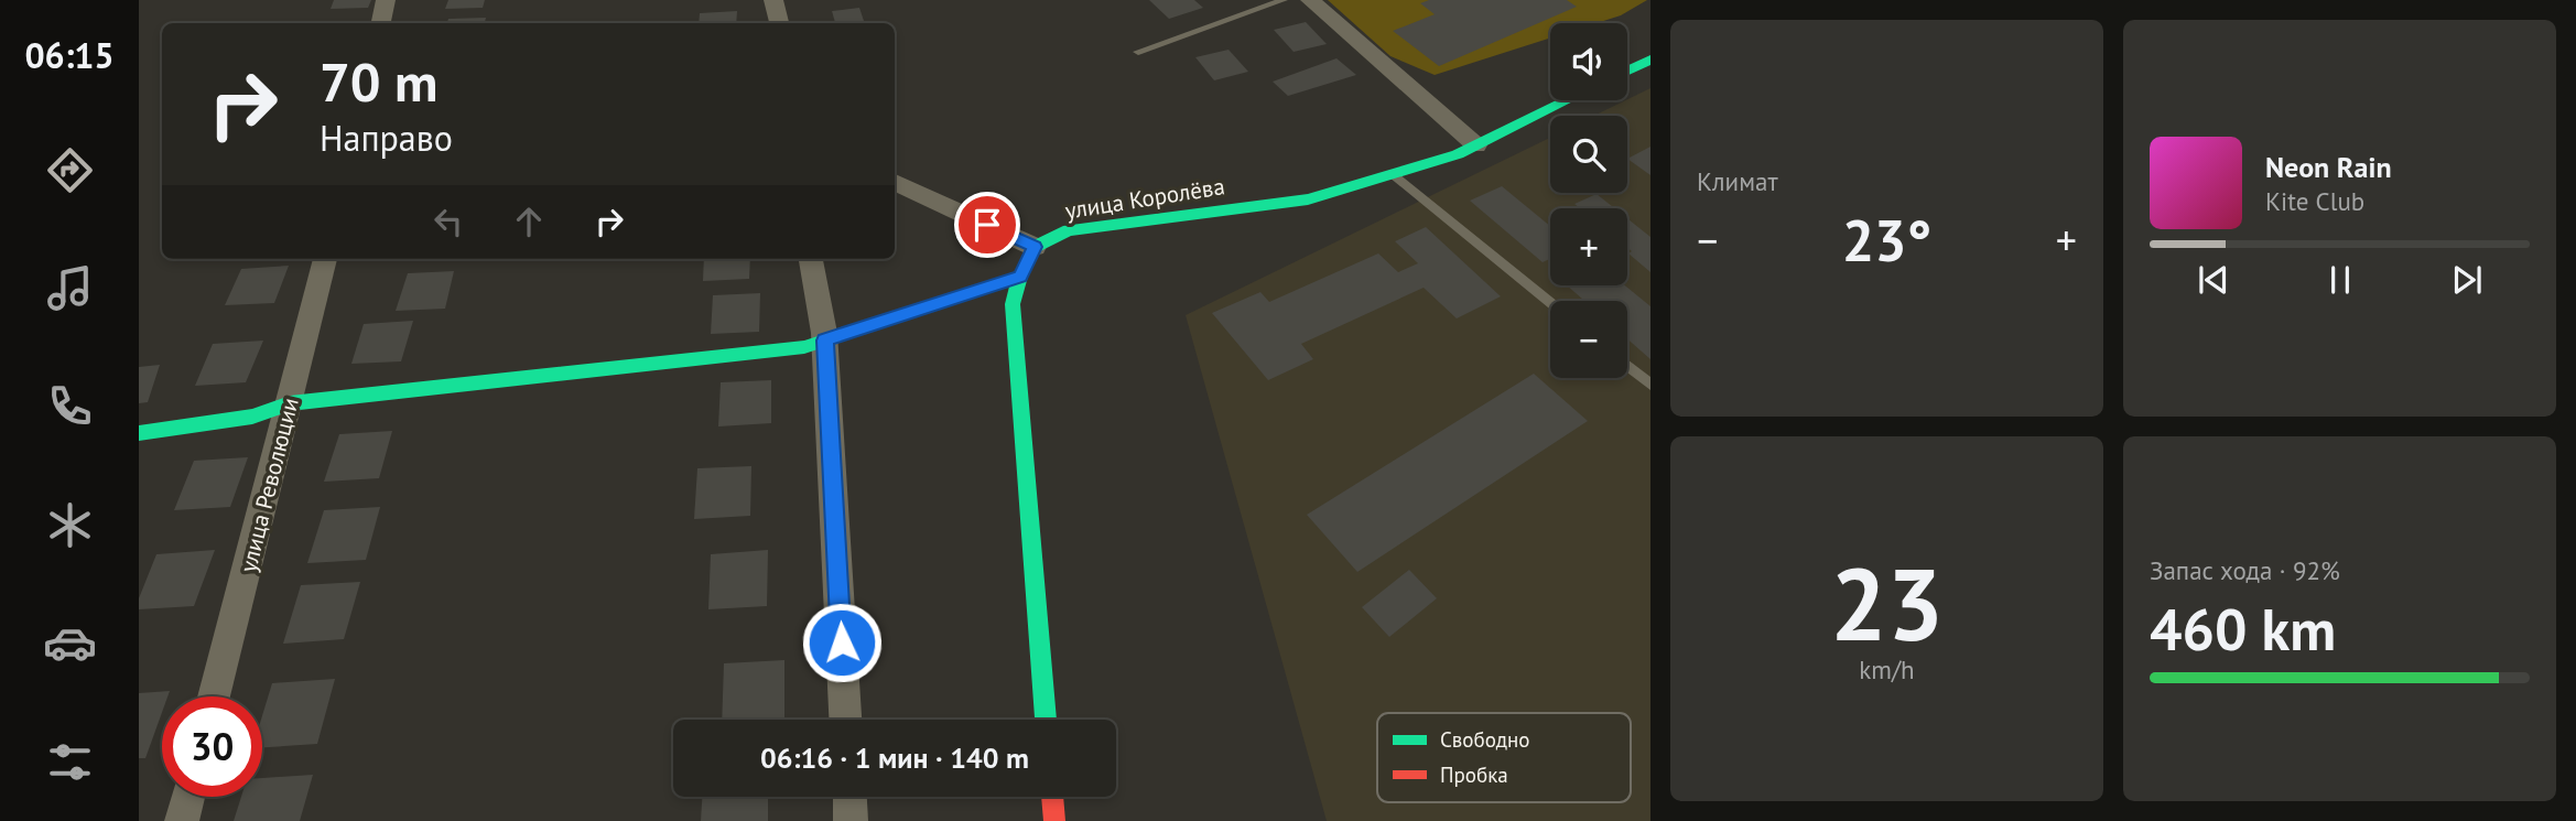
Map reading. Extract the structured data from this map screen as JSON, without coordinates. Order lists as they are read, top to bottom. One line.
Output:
{"streets":{"street":["улица Королёва","улица Революции"]},"legend":["Свободно","Пробка"],"page":{"tabs":"06:15","tile":["Климат",["23","km/h"],["Запас хода · 92%","460 km"]],"map_buttons":["+","−"],"turn":["70 m","Направо"],"song":["Neon Rain","Kite Club"],"heat":["−","23°","+"],"limit":"30","trip":"06:16 · 1 мин · 140 m"}}
